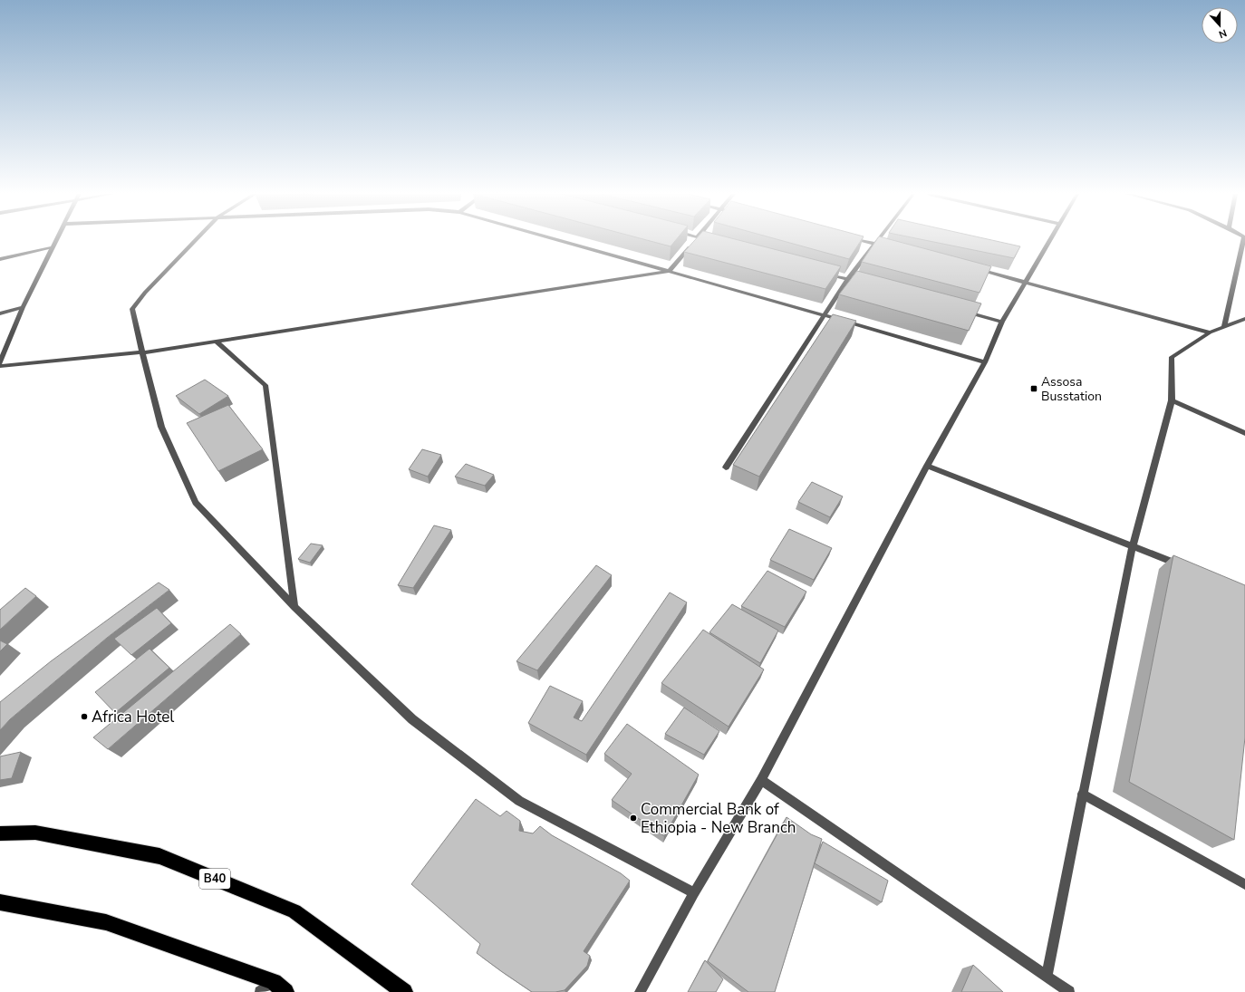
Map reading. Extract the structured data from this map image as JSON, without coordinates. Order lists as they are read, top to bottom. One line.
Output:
{"streets":{"highway":["B40"]},"places":{"transit":["Assosa Busstation"],"other":["Africa Hotel","Commercial Bank of Ethiopia - New Branch"]},"north":"bottom"}
